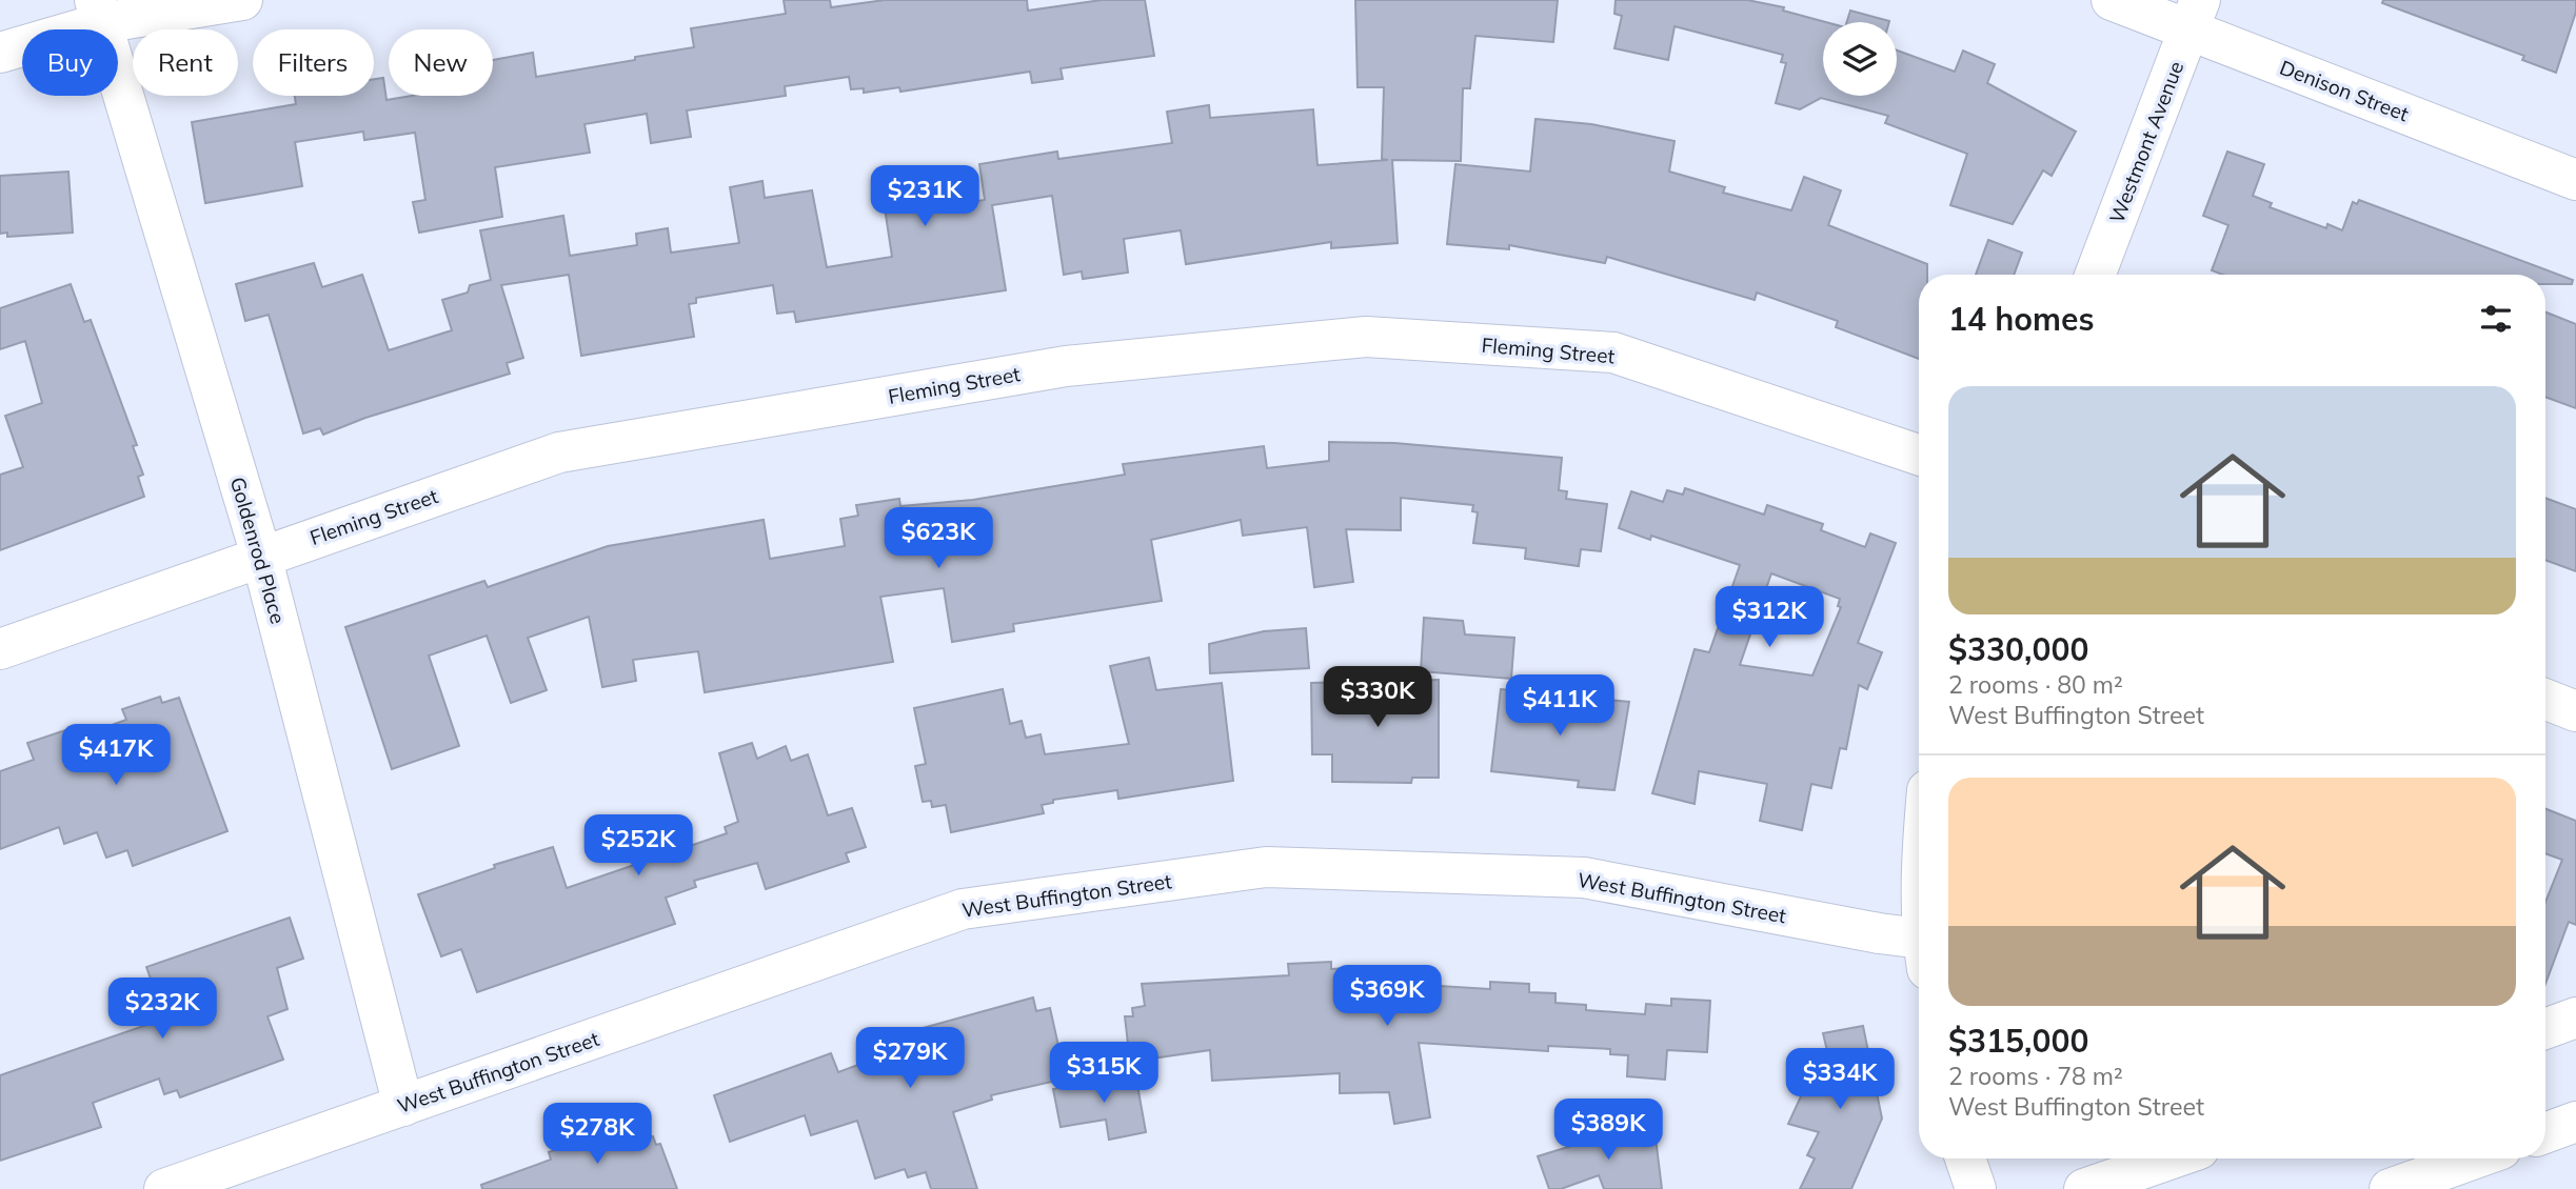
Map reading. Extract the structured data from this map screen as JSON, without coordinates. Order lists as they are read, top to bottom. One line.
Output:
{"streets":{"street":["Denison Street","Westmont Avenue","Fleming Street","Goldenrod Place","West Buffington Street"]},"crossings":[["Denison Street","Westmont Avenue"],["Fleming Street","Goldenrod Place"],["Goldenrod Place","West Buffington Street"]],"page":{"chip":["Buy","Rent","Filters","New"],"price":["$231K","$623K","$312K","$330K","$411K","$417K","$252K","$369K","$232K","$279K","$315K","$334K","$389K","$278K"],"heading":"14 homes","list":[{"name":"$330,000","note":"2 rooms · 80 m² · West Buffington Street"},{"name":"$315,000","note":"2 rooms · 78 m² · West Buffington Street"}]}}
